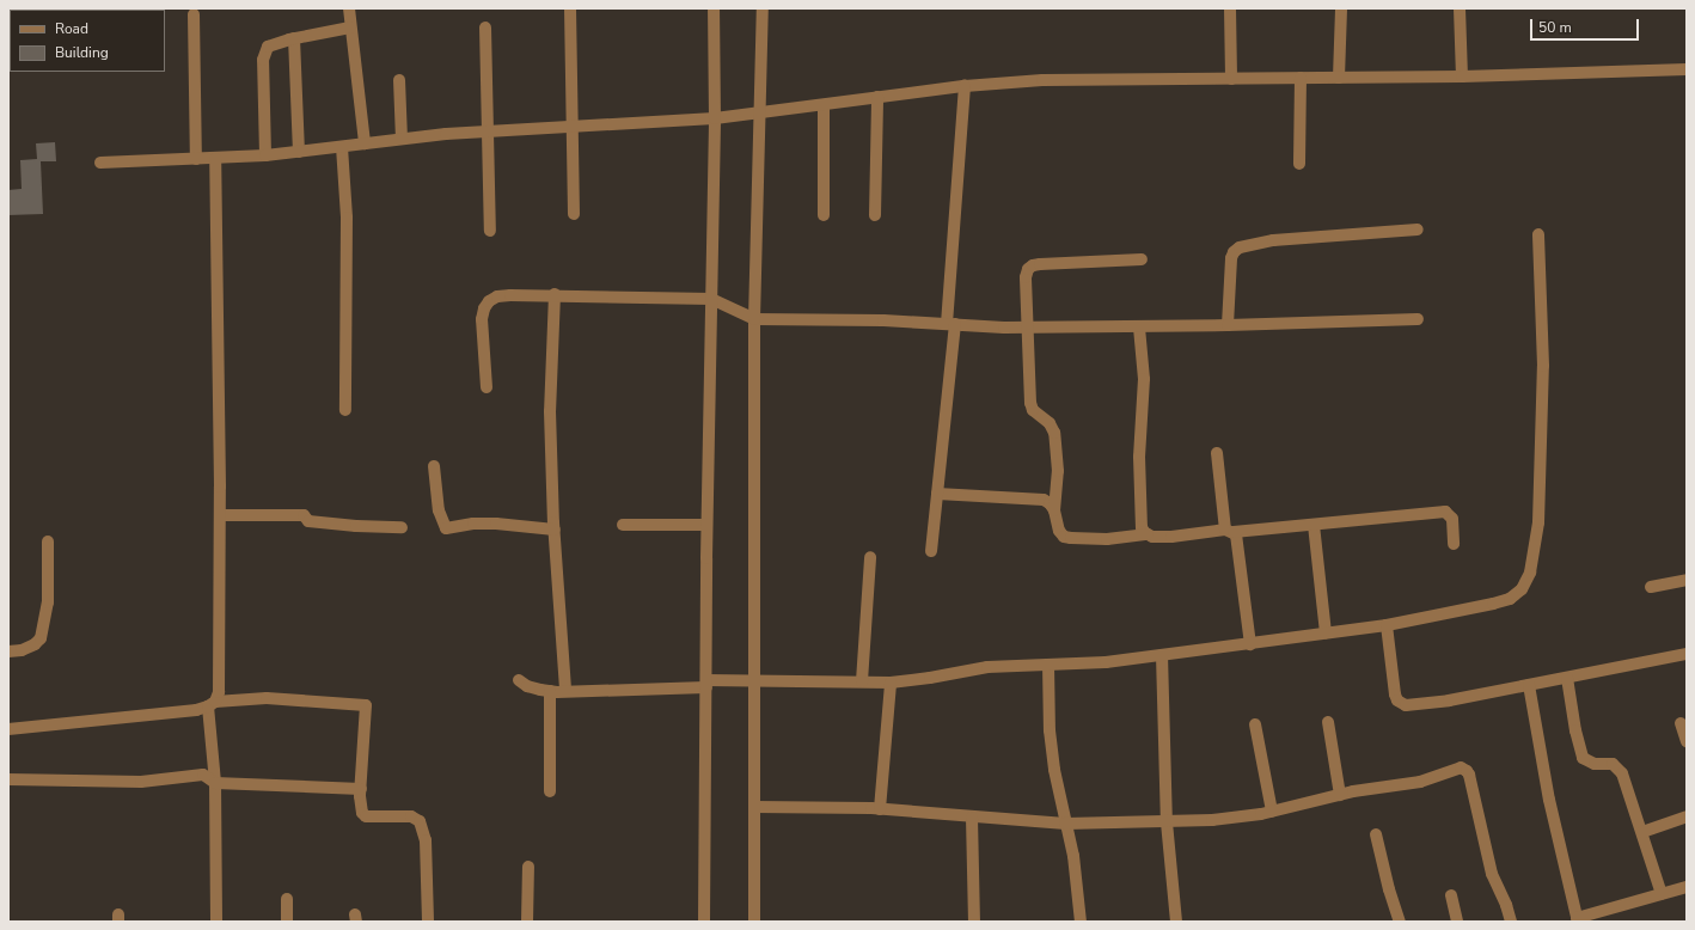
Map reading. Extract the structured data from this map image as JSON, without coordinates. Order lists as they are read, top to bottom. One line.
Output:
{"legend":["Road","Building"],"scale_bar":"50 m"}
